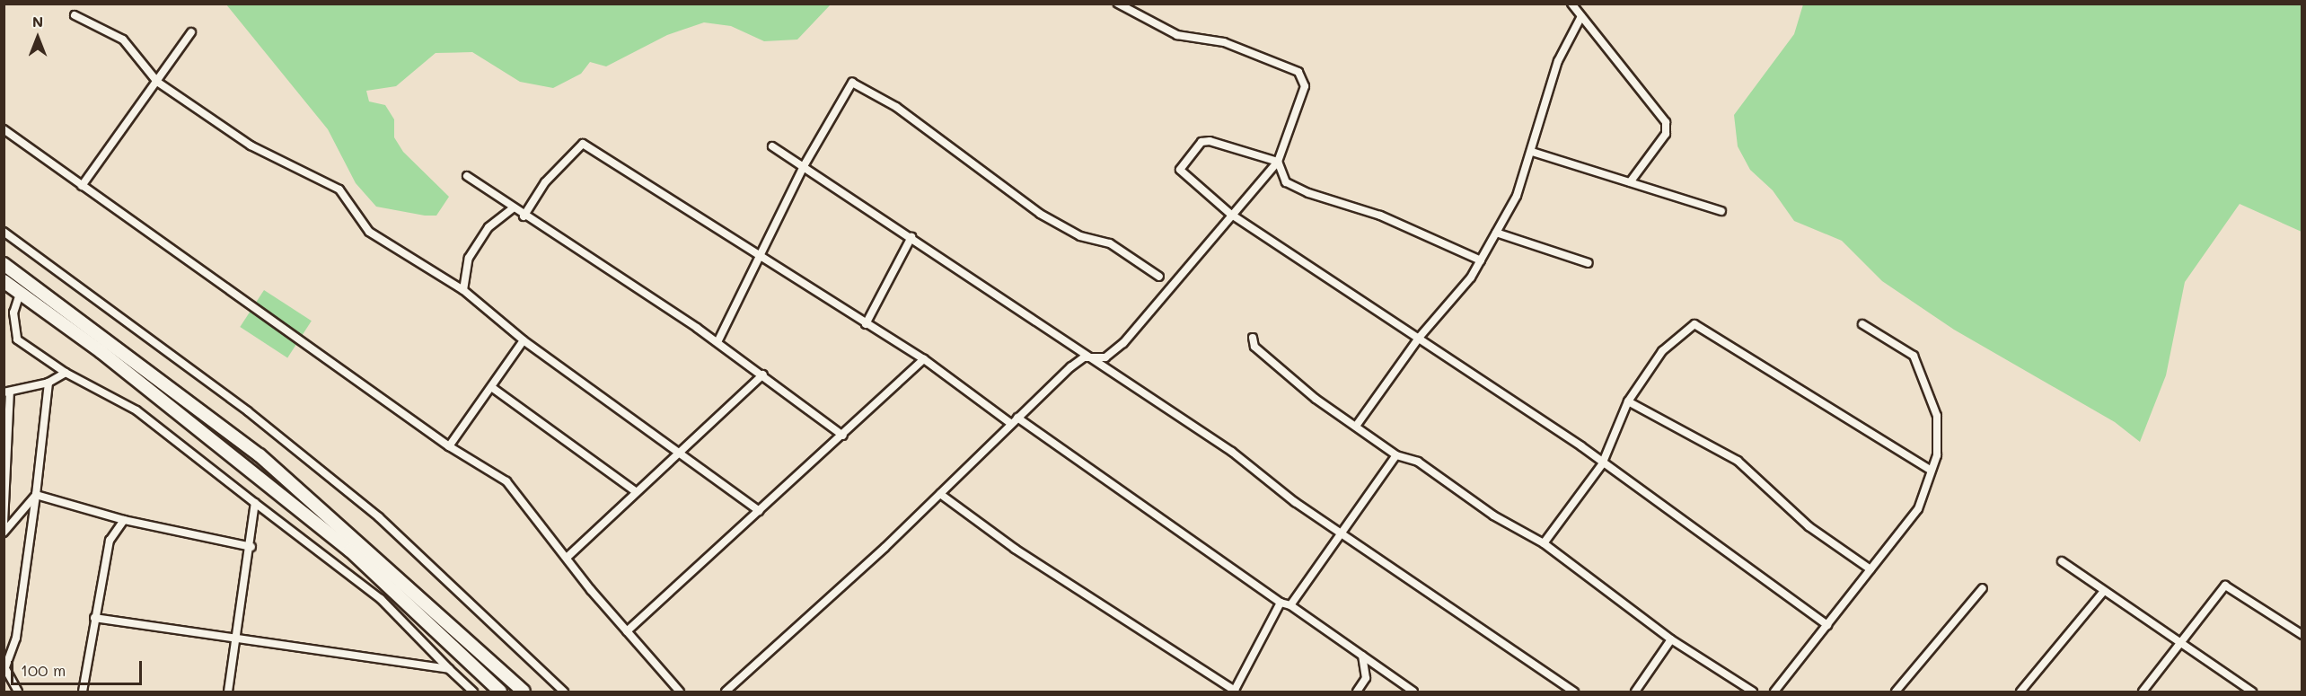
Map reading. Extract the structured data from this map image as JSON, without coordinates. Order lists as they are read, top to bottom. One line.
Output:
{"scale_bar":"100 m","north":"top"}
